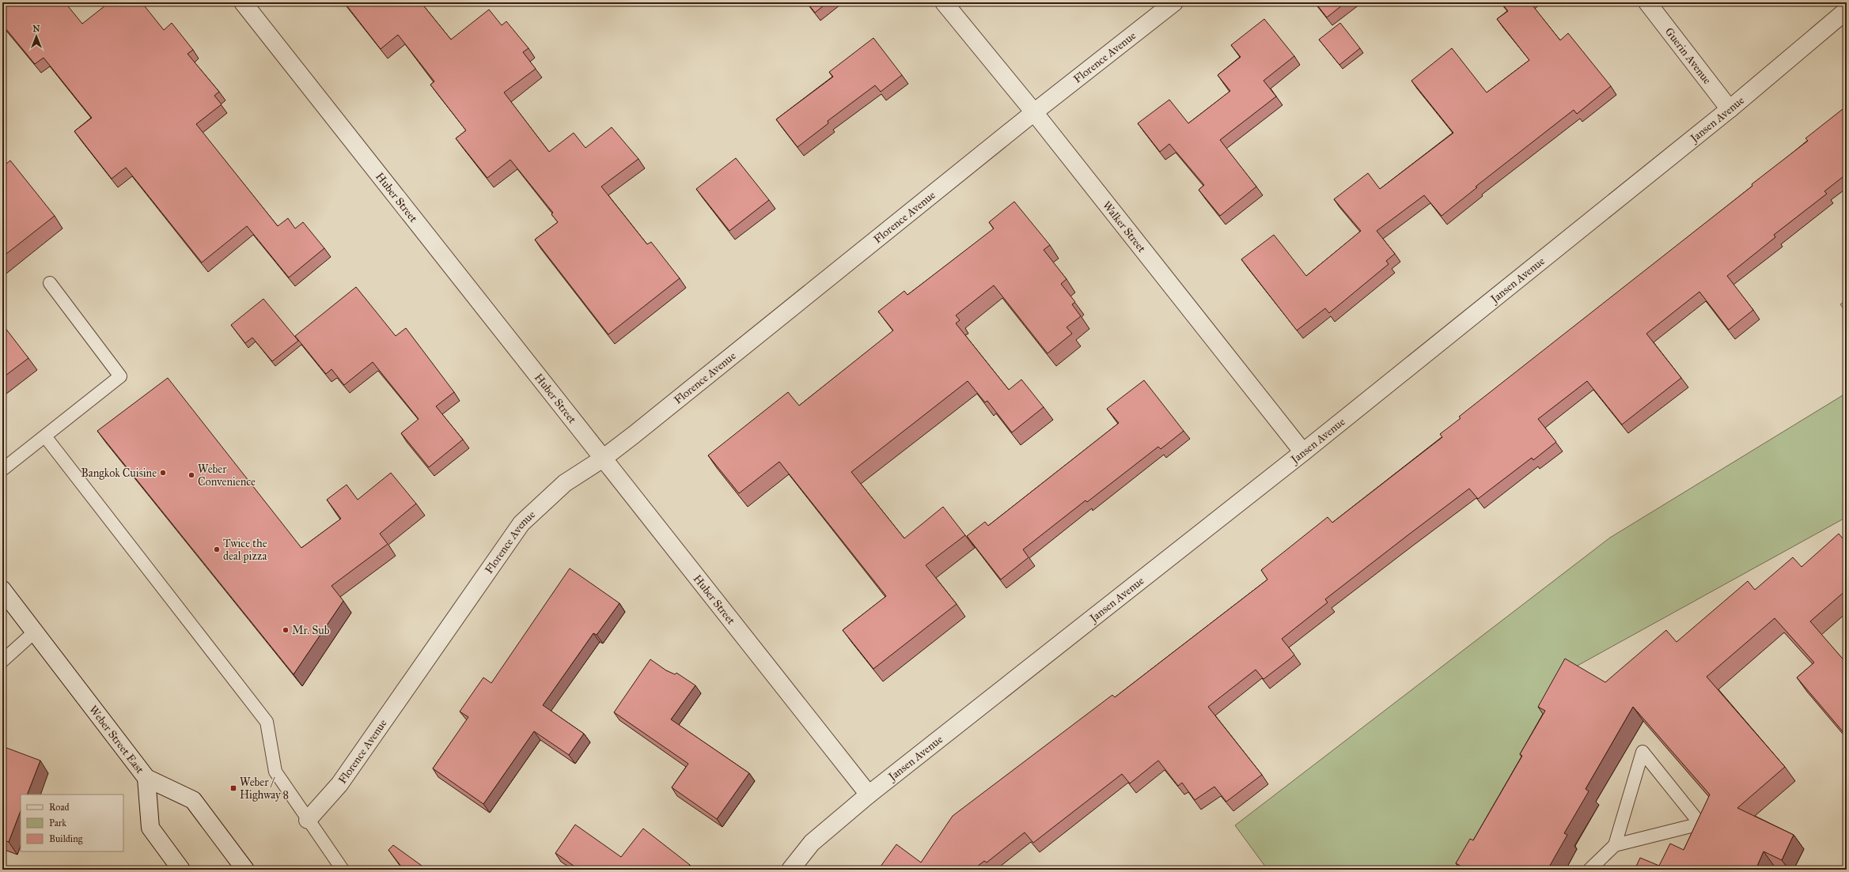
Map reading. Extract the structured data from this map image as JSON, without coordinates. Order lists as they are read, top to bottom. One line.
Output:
{"streets":{"street":["Guerin Avenue","Florence Avenue","Jansen Avenue","Huber Street","Walker Street","Weber Street East"]},"crossings":[["Guerin Avenue","Jansen Avenue"],["Florence Avenue","Huber Street"],["Florence Avenue","Walker Street"],["Jansen Avenue","Huber Street"],["Jansen Avenue","Walker Street"]],"places":{"other":["Bangkok Cuisine","Weber Convenience","Twice the deal pizza","Mr. Sub"],"transit":["Weber / Highway 8"]},"legend":["Road","Park","Building"],"north":"top"}
